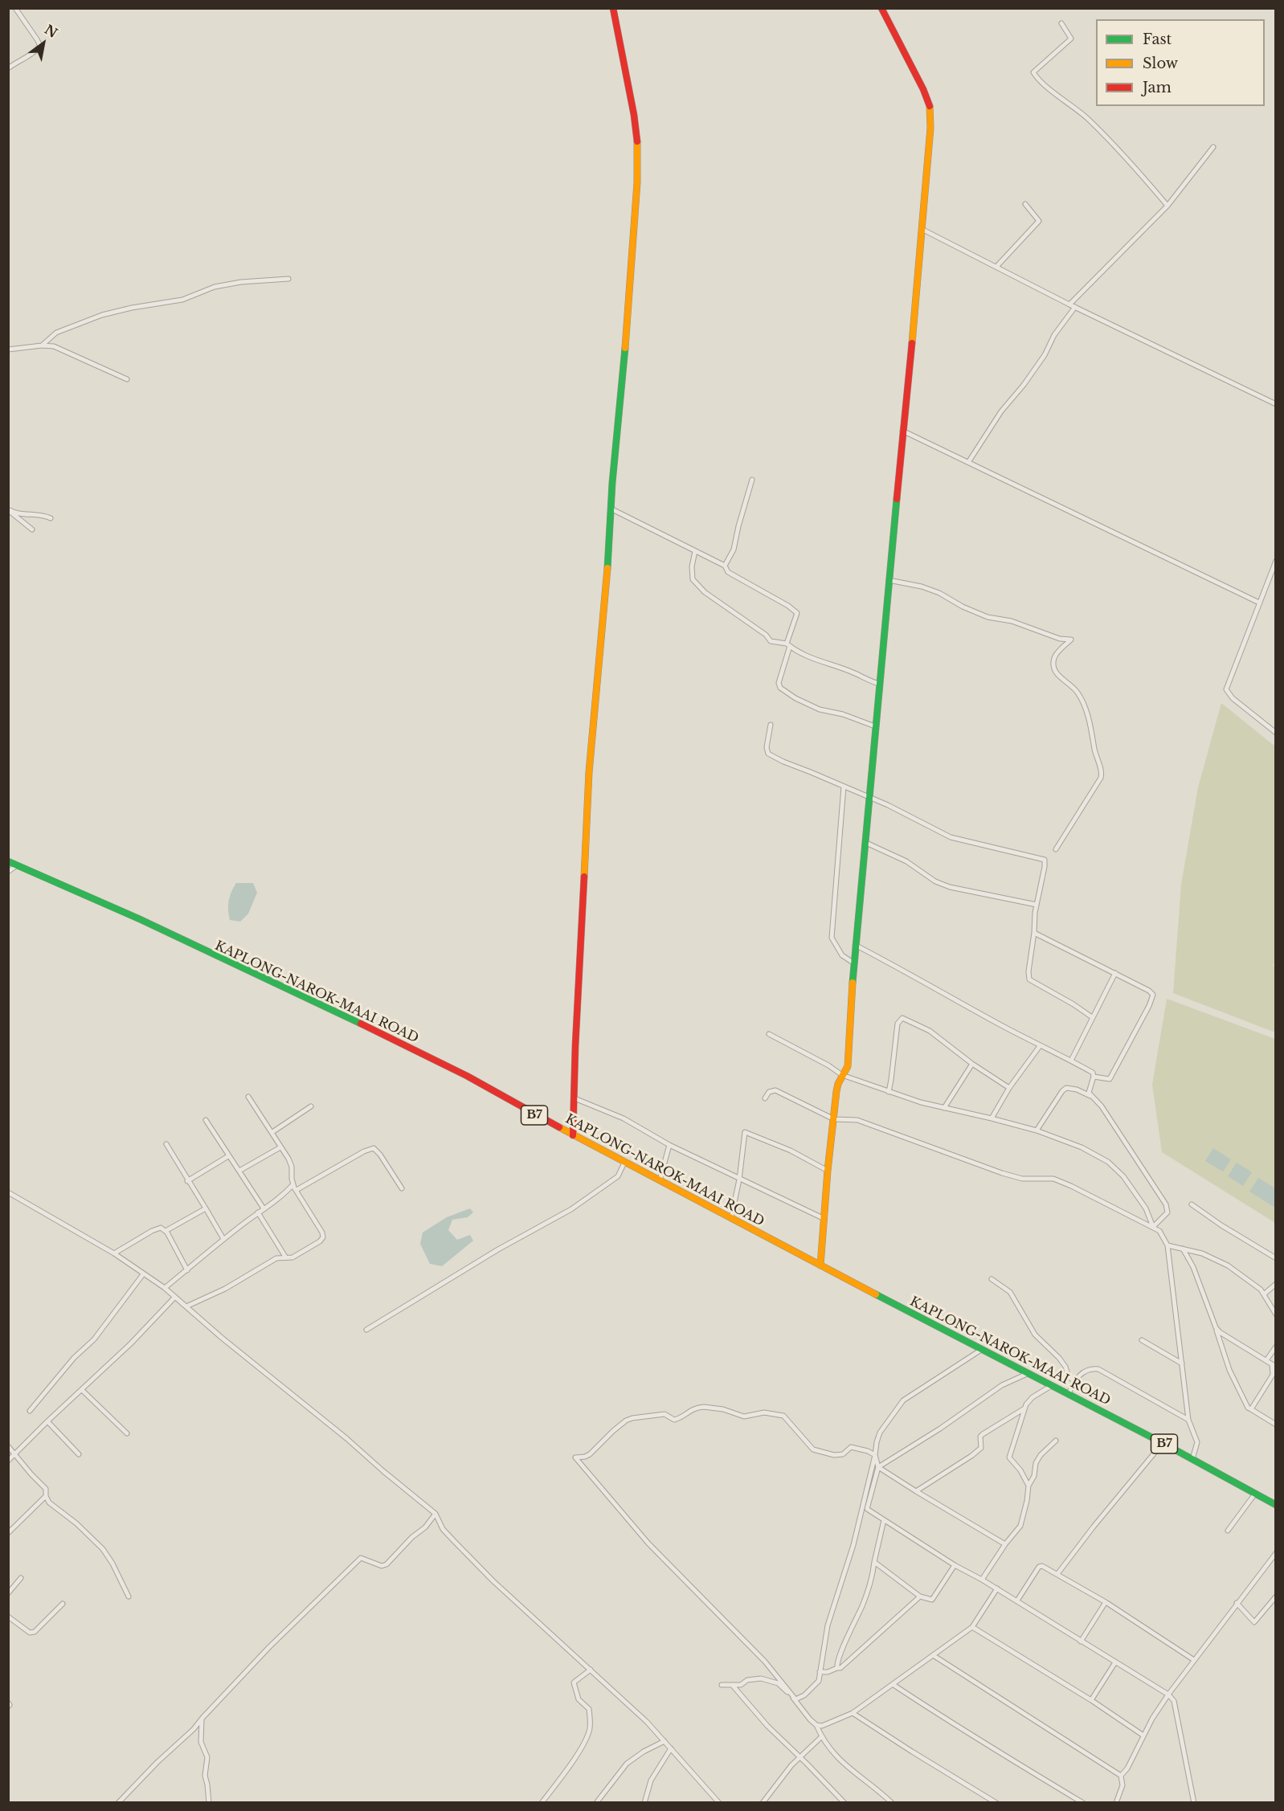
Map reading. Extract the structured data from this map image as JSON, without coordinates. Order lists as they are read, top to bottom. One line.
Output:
{"streets":{"main road":["KAPLONG-NAROK-MAAI ROAD","B7"]},"legend":["Fast","Slow","Jam"],"north":"top right"}
